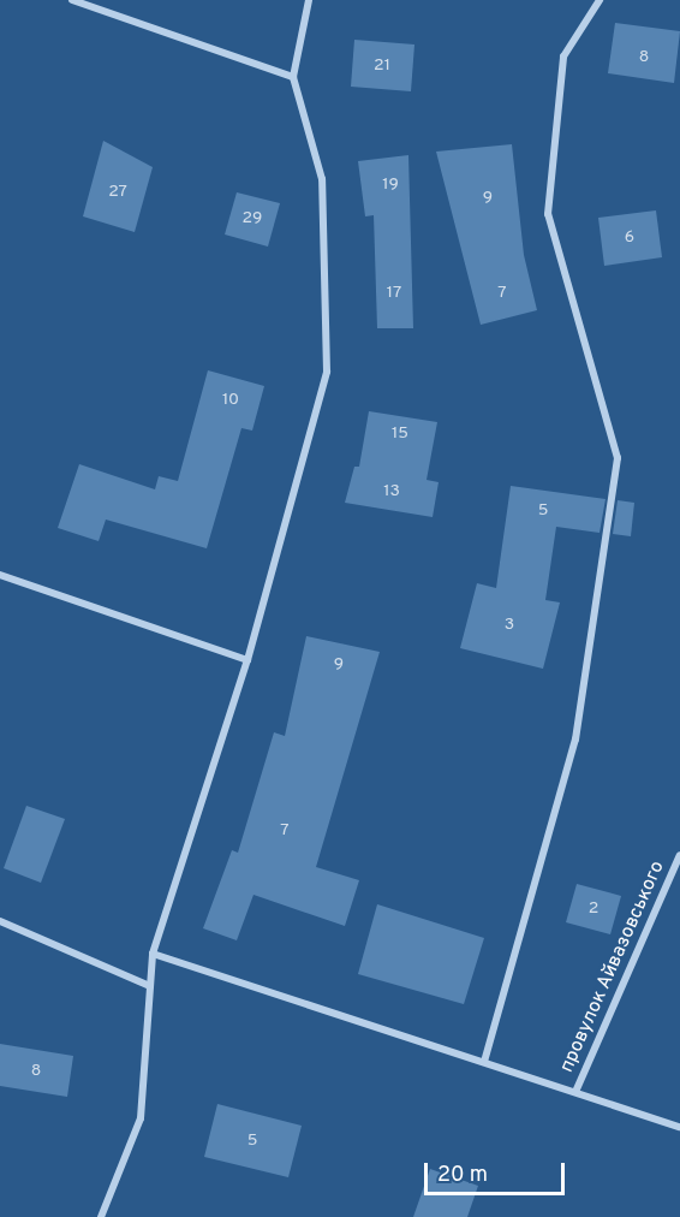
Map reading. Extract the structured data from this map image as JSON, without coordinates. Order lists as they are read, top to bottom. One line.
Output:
{"streets":{"street":["провулок Айвазовського"]},"house_numbers":["8","21","19","27","9","29","6","17","7","10","15","13","5","3","9","7","2","8","5"],"scale_bar":"20 m"}
